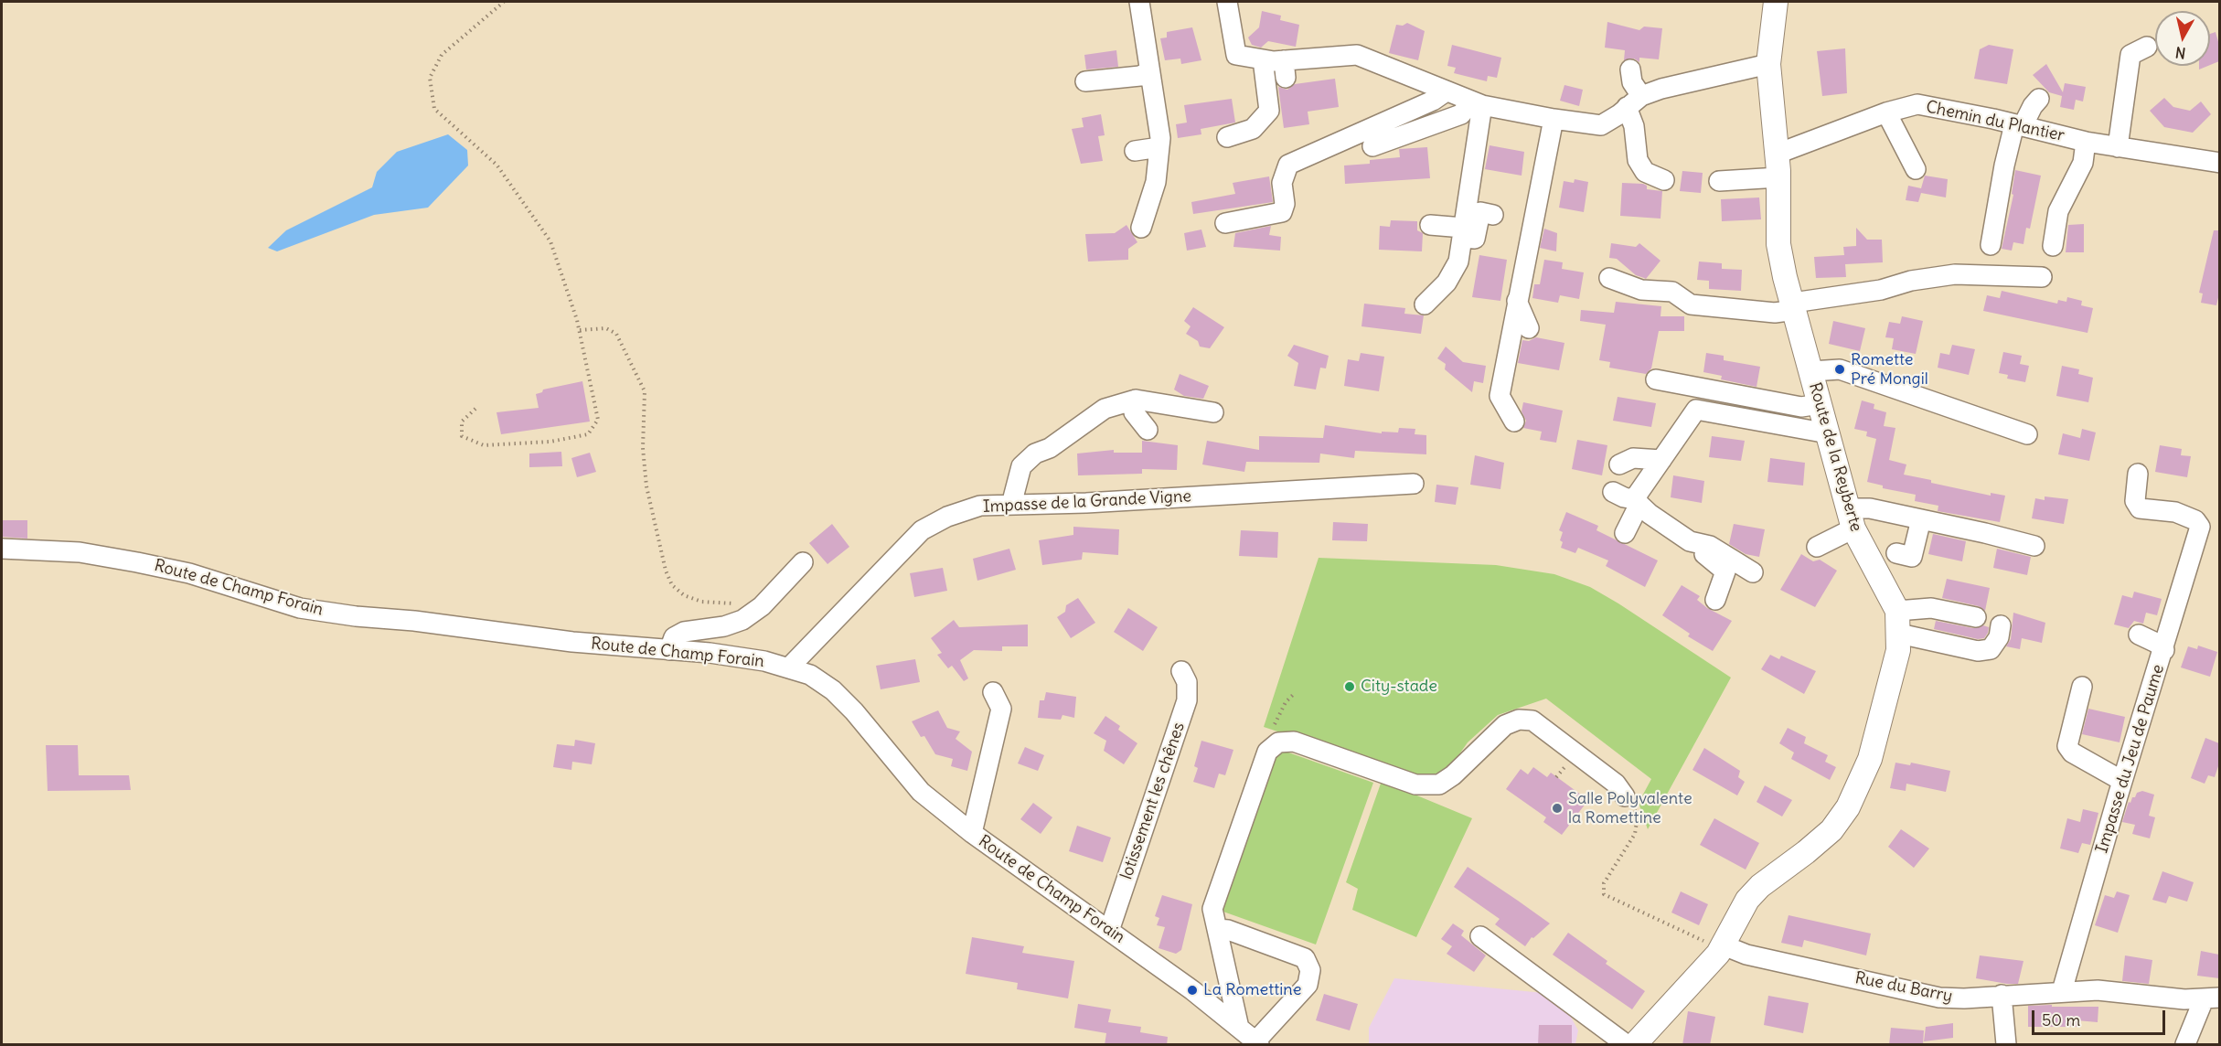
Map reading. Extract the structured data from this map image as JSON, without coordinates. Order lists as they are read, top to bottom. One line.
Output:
{"streets":{"main road":["Route de la Reyberte"],"street":["Chemin du Plantier","Impasse de la Grande Vigne","Route de Champ Forain","Impasse du Jeu de Paume","lotissement les chênes","Rue du Barry"]},"crossings":[["Chemin du Plantier","Route de la Reyberte"],["Route de la Reyberte","Rue du Barry"],["Impasse de la Grande Vigne","Route de Champ Forain"],["Route de Champ Forain","lotissement les chênes"],["Impasse du Jeu de Paume","Rue du Barry"]],"places":["Romette Pré Mongil","City-stade","Salle Polyvalente la Romettine","La Romettine"],"scale_bar":"50 m","north":"bottom"}
